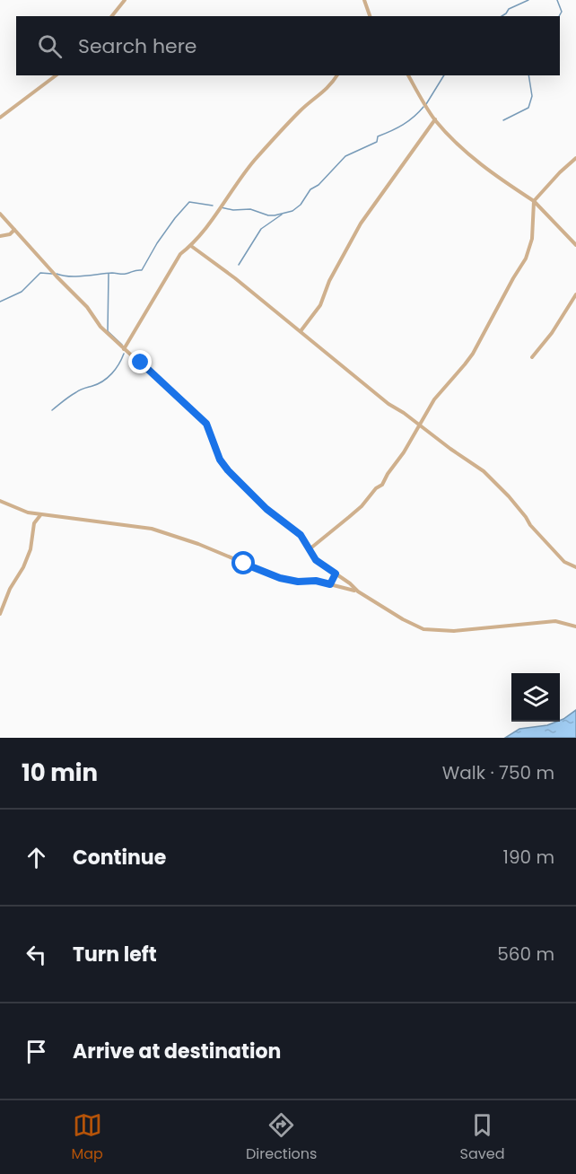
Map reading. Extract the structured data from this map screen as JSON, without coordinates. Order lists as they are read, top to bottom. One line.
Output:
{"page":{"search":"Search here","heading":["10 min","Walk · 750 m"],"list":[["Continue","190 m"],["Turn left","560 m"],"Arrive at destination"],"nav":["Map","Directions","Saved"]}}
